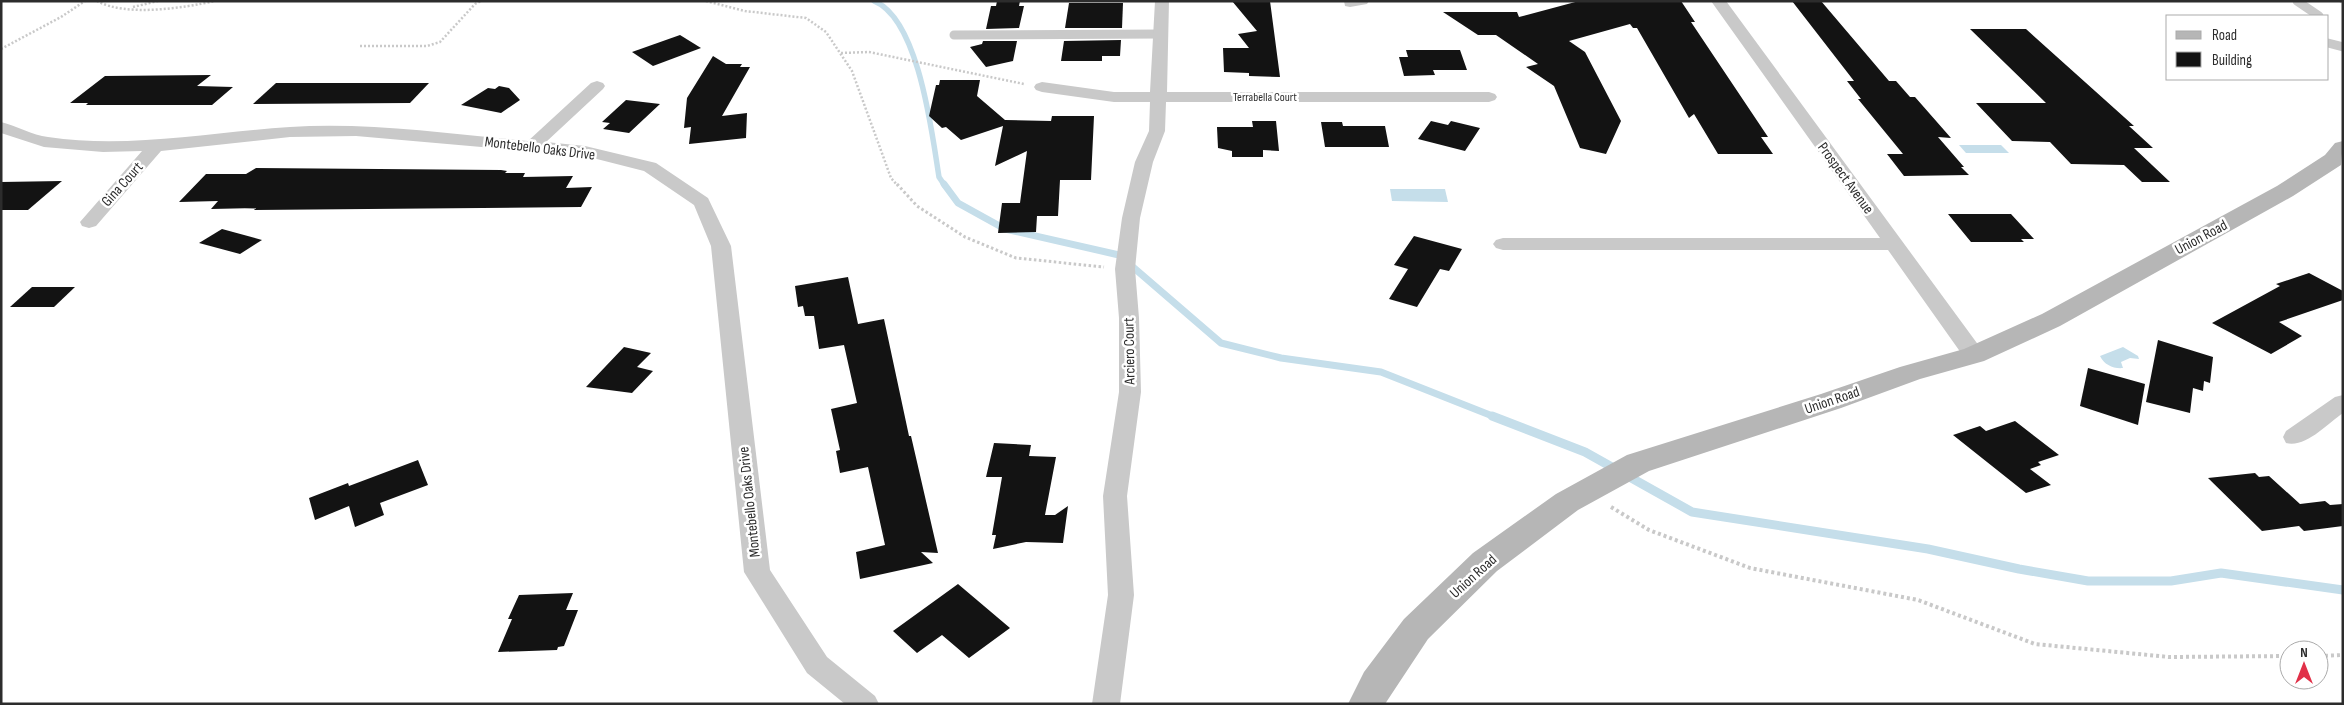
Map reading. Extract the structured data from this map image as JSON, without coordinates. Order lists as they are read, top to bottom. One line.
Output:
{"streets":{"main road":["Union Road"],"street":["Terrabella Court","Montebello Oaks Drive","Prospect Avenue","Gina Court","Arciero Court"]},"crossings":[["Terrabella Court","Arciero Court"],["Montebello Oaks Drive","Gina Court"],["Prospect Avenue","Union Road"]],"legend":["Road","Building"],"north":"top"}
